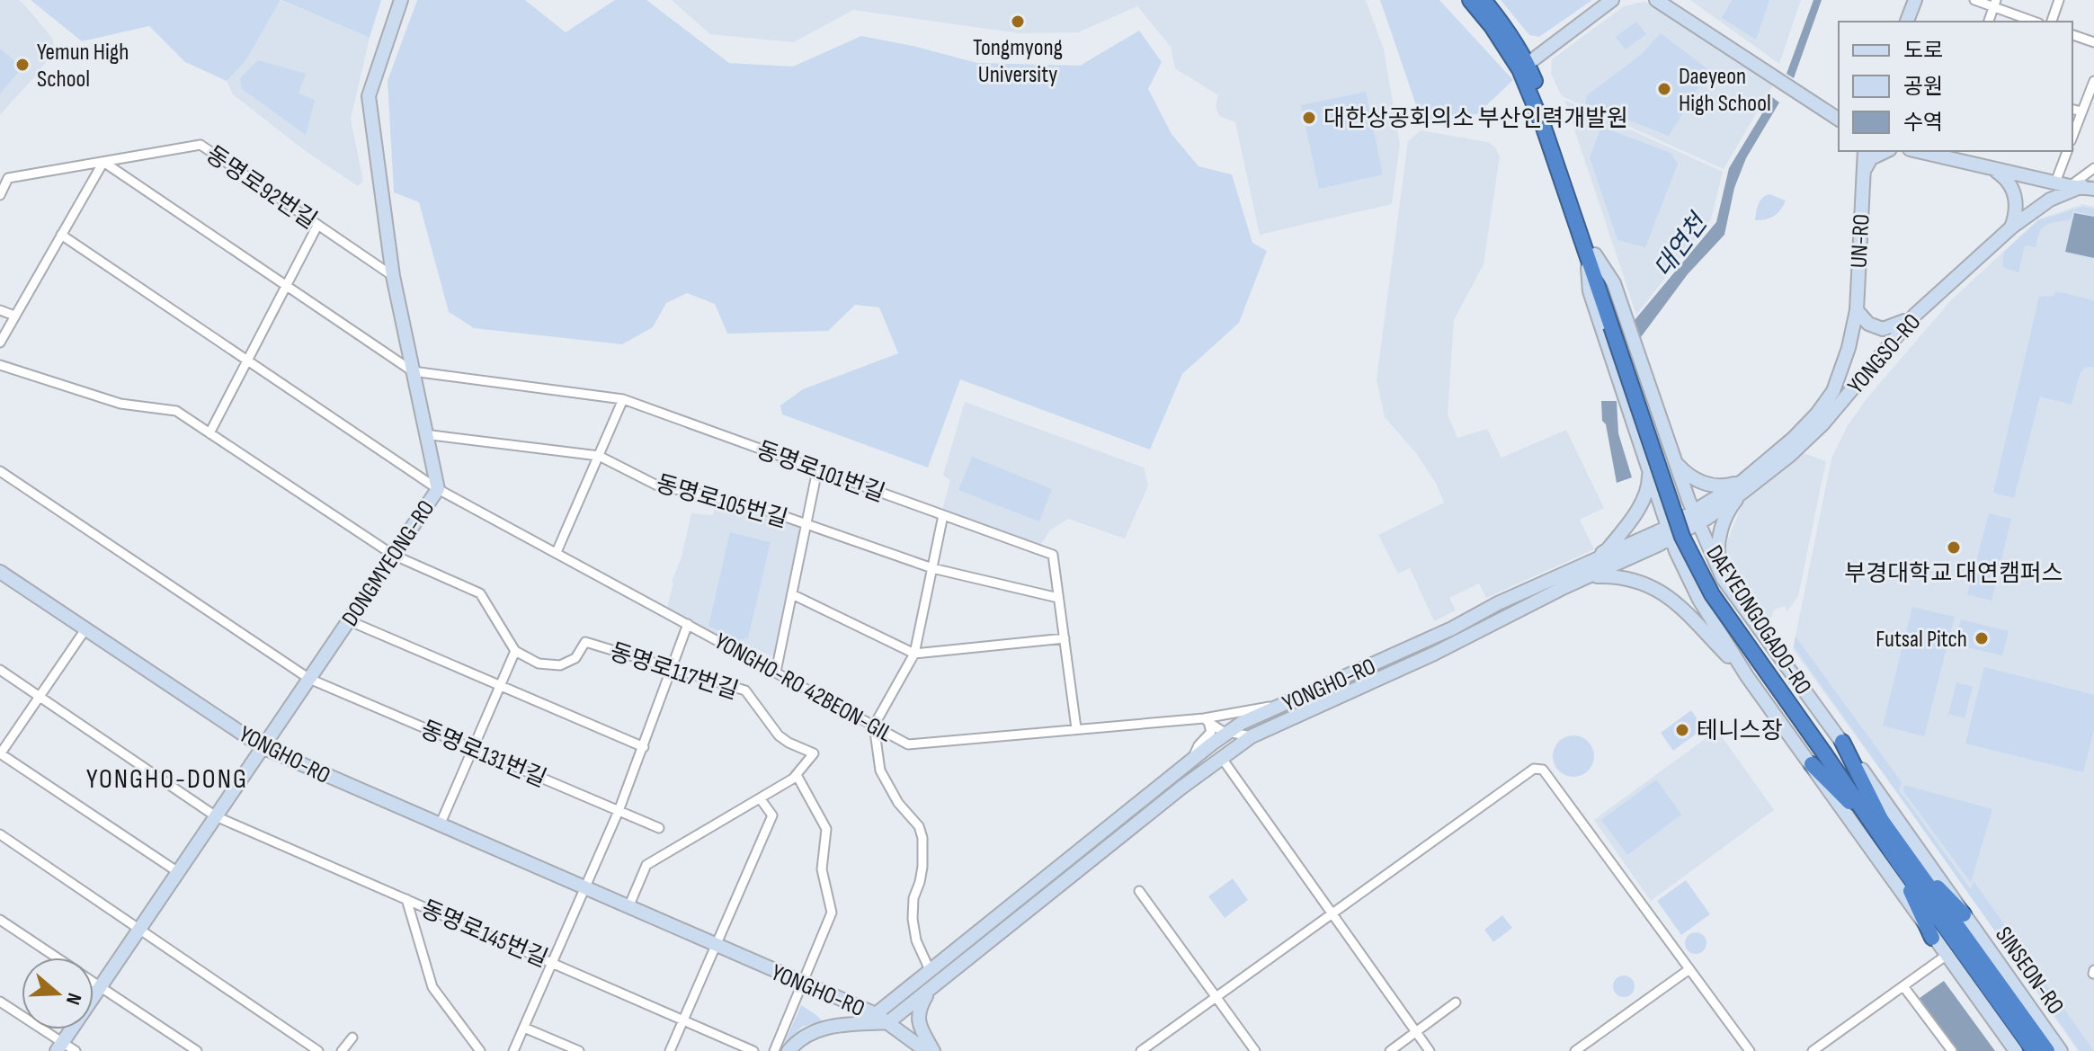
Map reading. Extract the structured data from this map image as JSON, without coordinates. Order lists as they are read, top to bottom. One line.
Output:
{"streets":{"highway":["DAEYEONGOGADO-RO"],"main road":["UN-RO","YONGSO-RO","DONGMYEONG-RO","YONGHO-RO","SINSEON-RO"],"street":["동명로92번길","동명로101번길","동명로105번길","동명로117번길","YONGHO-RO 42BEON-GIL","동명로131번길","동명로145번길"]},"crossings":[["동명로92번길","DONGMYEONG-RO"],["UN-RO","YONGSO-RO"],["YONGSO-RO","YONGHO-RO"],["YONGSO-RO","SINSEON-RO"],["동명로101번길","동명로105번길"],["동명로101번길","DONGMYEONG-RO"],["동명로101번길","YONGHO-RO 42BEON-GIL"],["동명로105번길","DONGMYEONG-RO"],["DONGMYEONG-RO","YONGHO-RO"],["DONGMYEONG-RO","YONGHO-RO 42BEON-GIL"],["DONGMYEONG-RO","동명로131번길"],["DONGMYEONG-RO","동명로145번길"],["DAEYEONGOGADO-RO","SINSEON-RO"],["YONGHO-RO","YONGHO-RO 42BEON-GIL"]],"districts":["YONGHO-DONG"],"water":["대연천"],"places":["Tongmyong University","Yemun High School","Daeyeon High School","대한상공회의소 부산인력개발원","부경대학교 대연캠퍼스","Futsal Pitch","테니스장"],"legend":["도로","공원","수역"],"north":"right"}
